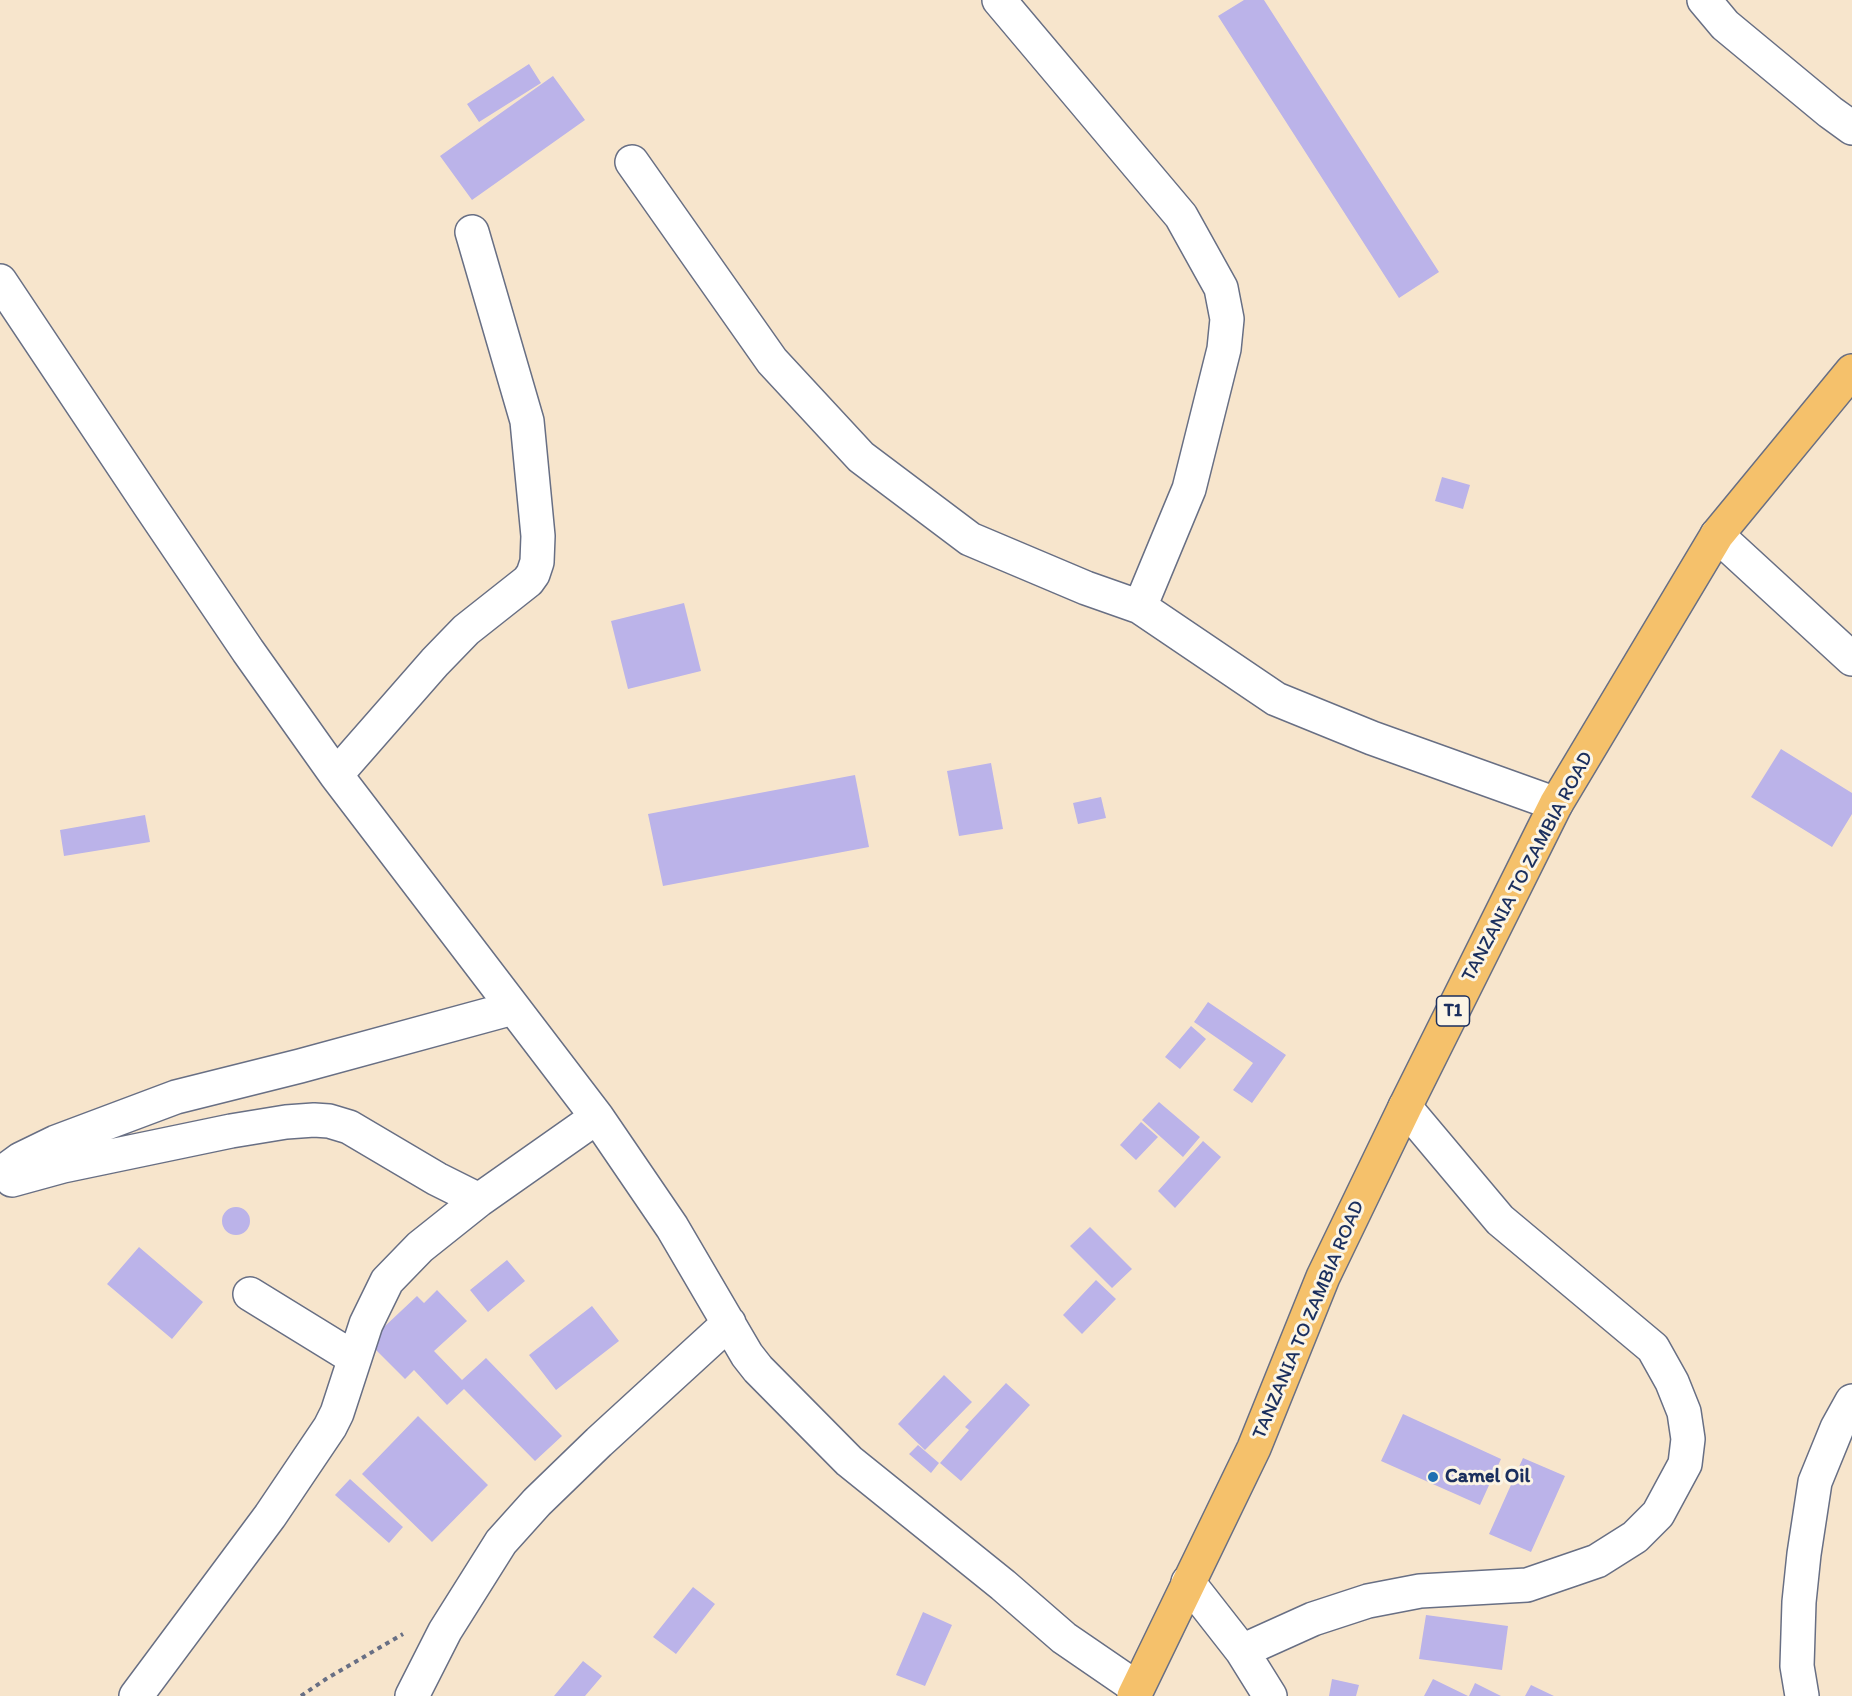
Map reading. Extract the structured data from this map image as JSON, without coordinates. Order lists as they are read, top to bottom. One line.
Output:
{"streets":{"highway":["TANZANIA TO ZAMBIA ROAD","T1"]},"places":["Camel Oil"]}
